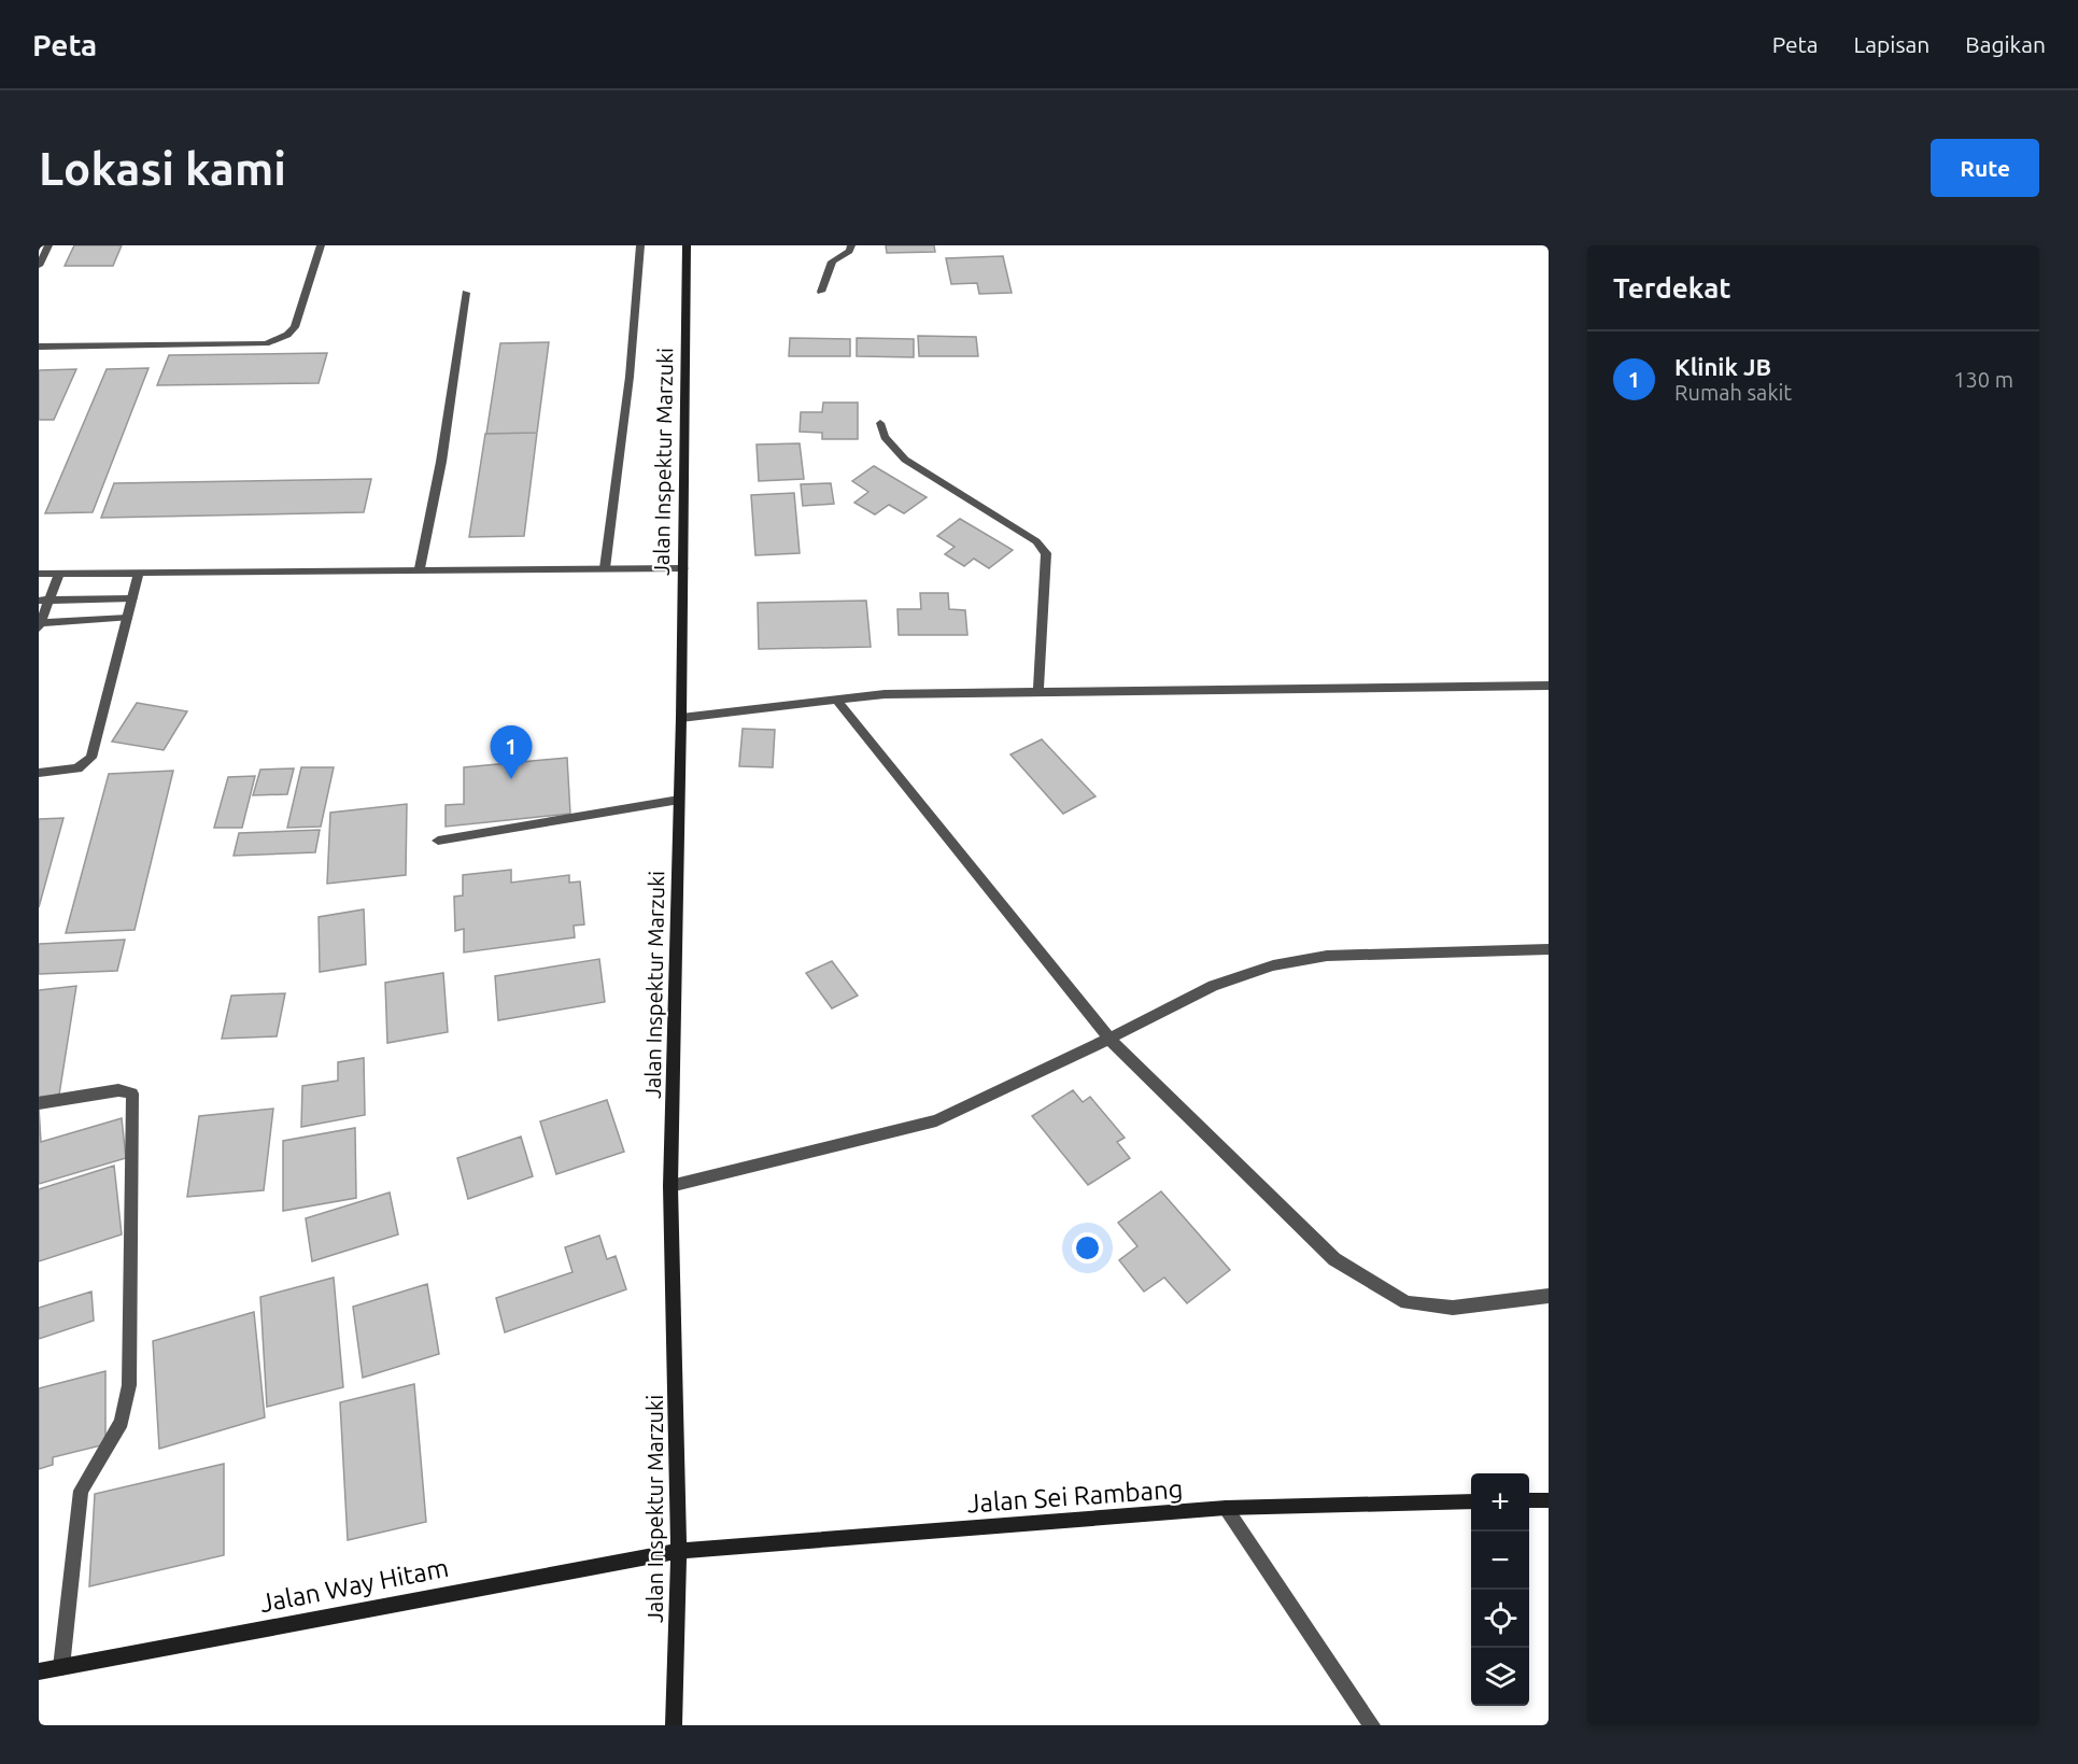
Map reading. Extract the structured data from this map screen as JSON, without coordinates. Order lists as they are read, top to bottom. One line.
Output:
{"streets":{"street":["Jalan Inspektur Marzuki","Jalan Sei Rambang","Jalan Way Hitam"]},"crossings":[["Jalan Inspektur Marzuki","Jalan Sei Rambang"],["Jalan Inspektur Marzuki","Jalan Way Hitam"],["Jalan Sei Rambang","Jalan Way Hitam"]],"page":{"header":"Peta","nav":["Peta","Lapisan","Bagikan"],"buttons":"Rute","title":"Lokasi kami","heading":"Terdekat","list":[{"mark":"1","name":"Klinik JB","note":"Rumah sakit","value":"130 m"}],"pins":"1","map_buttons":["+","−"]}}
